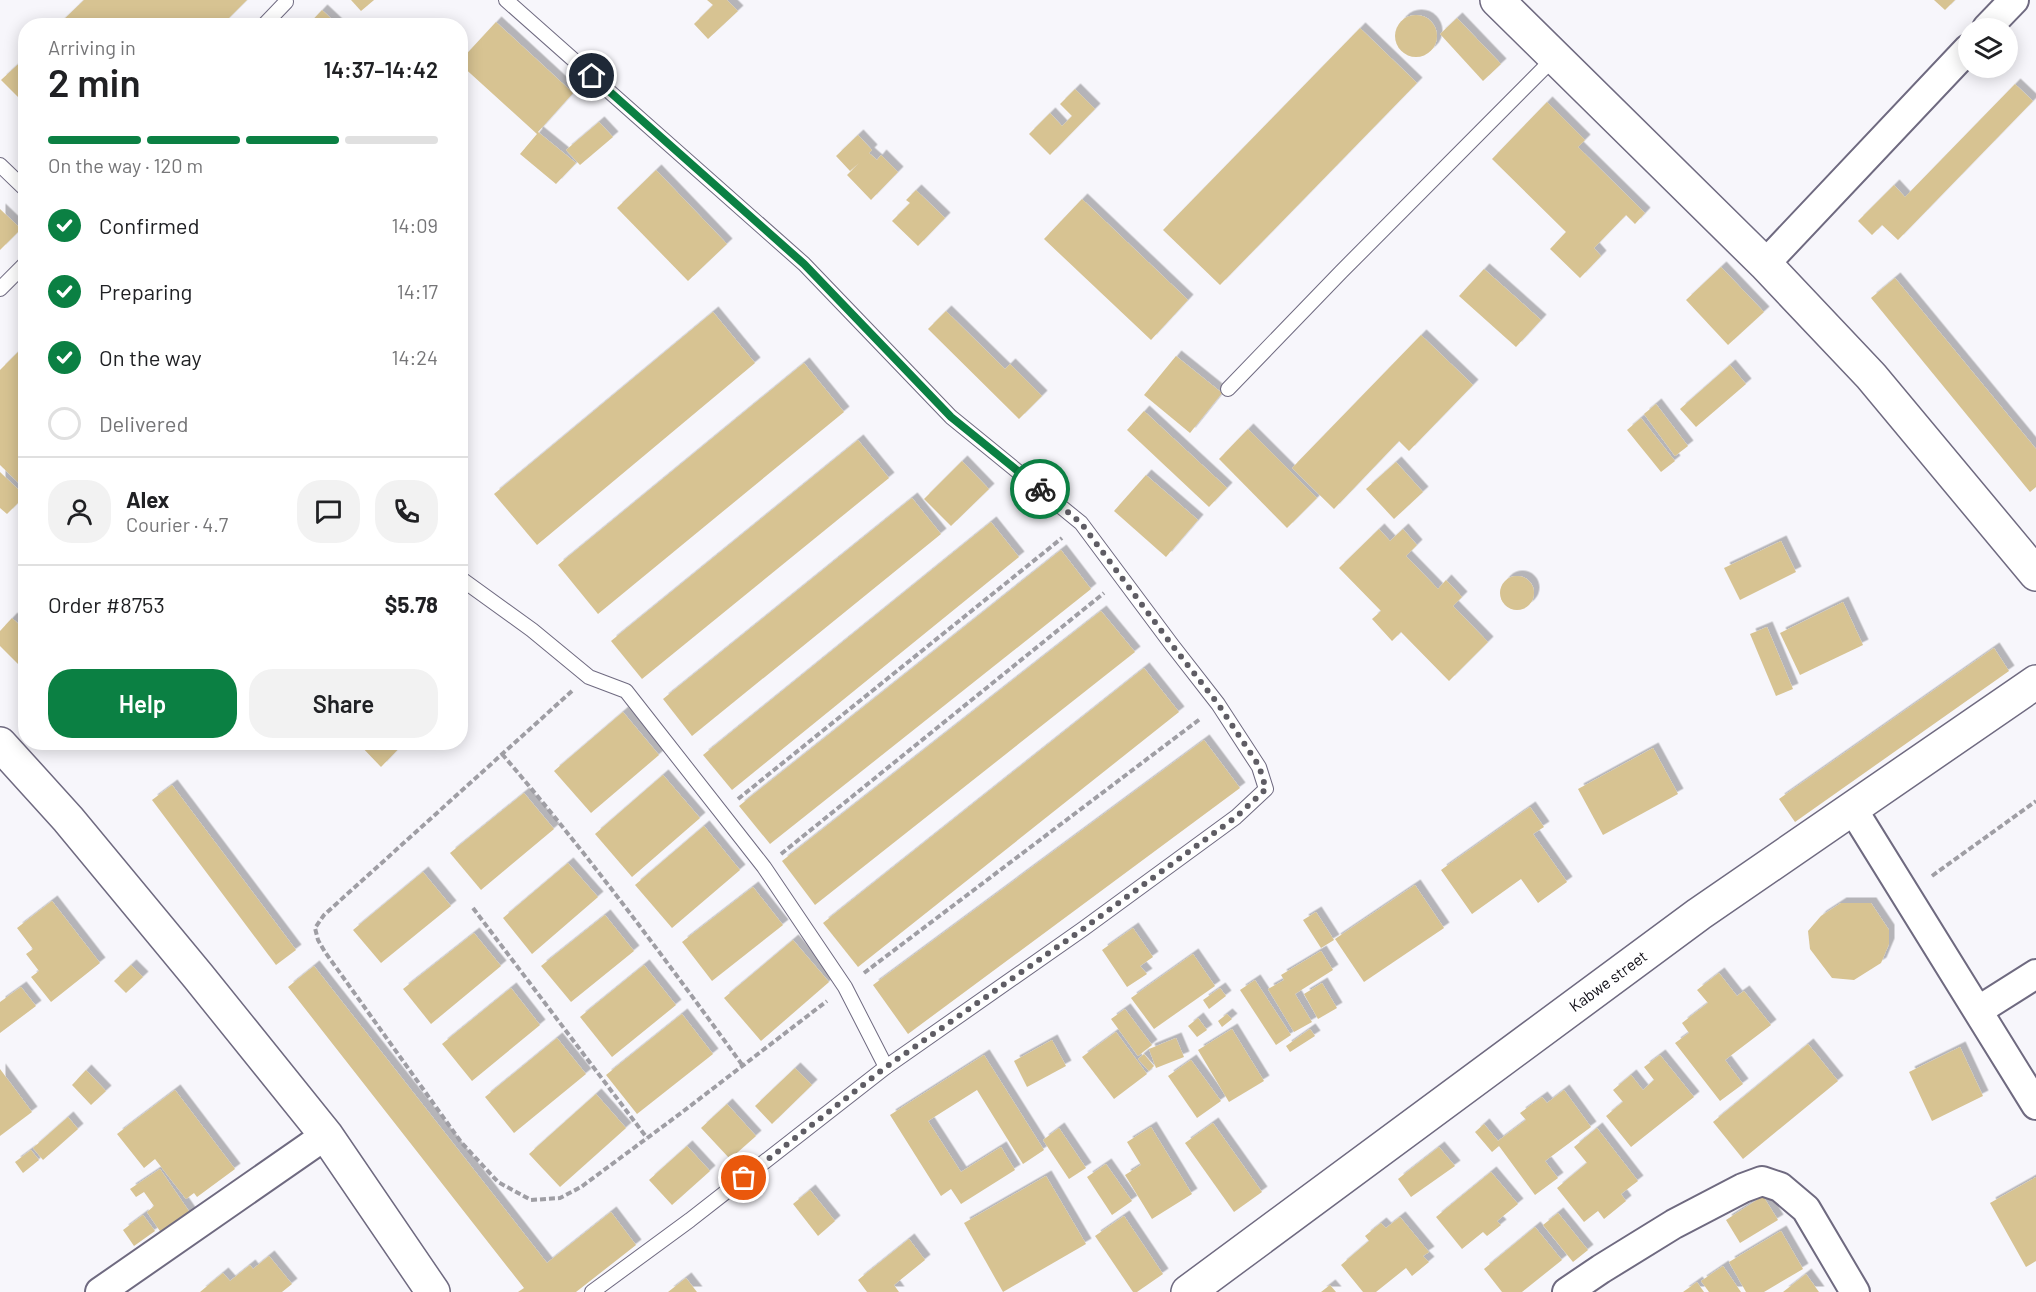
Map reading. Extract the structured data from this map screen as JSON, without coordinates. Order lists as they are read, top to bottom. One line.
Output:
{"streets":{"main road":["Kabwe street"]},"page":{"heading":["2 min","Arriving in","14:37–14:42"],"panel":["Alex","Courier · 4.7","Order #8753","$5.78"],"bar":"On the way · 120 m","list":[["Confirmed","14:09"],["Preparing","14:17"],["On the way","14:24"],"Delivered"],"buttons":["Help","Share"]}}
